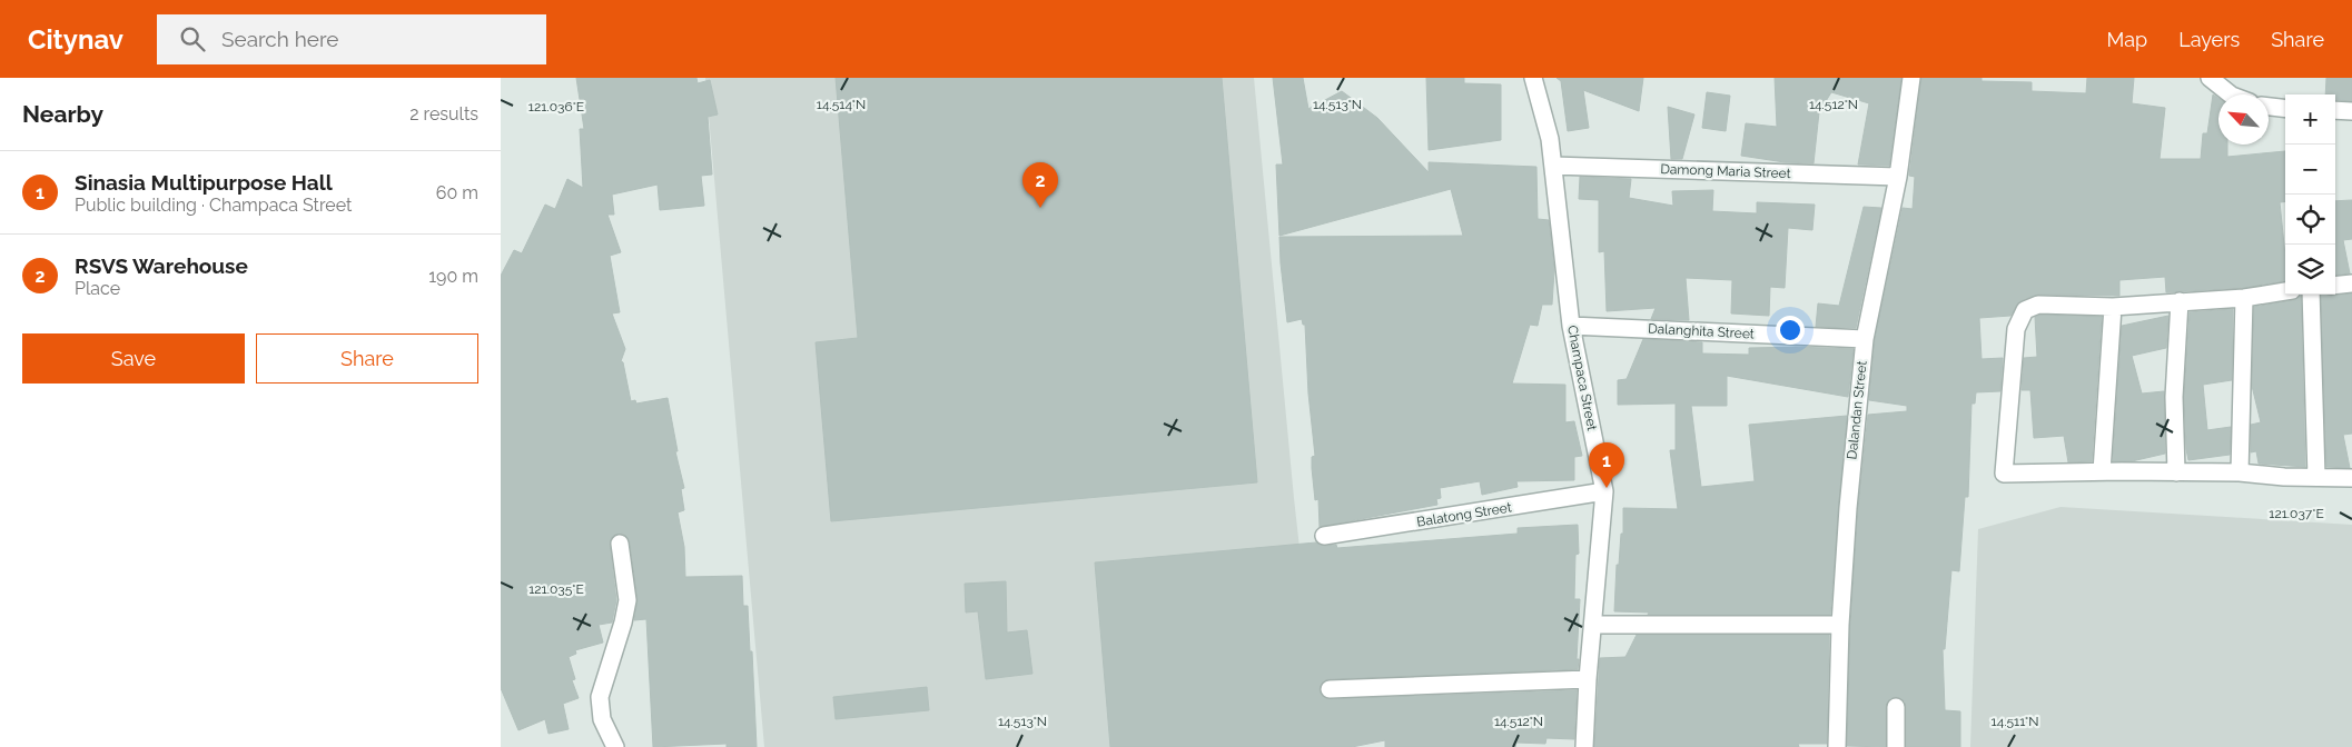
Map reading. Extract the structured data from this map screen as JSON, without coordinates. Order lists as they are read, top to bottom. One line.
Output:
{"streets":{"street":["Damong Maria Street","Dalanghita Street","Champaca Street","Dalandan Street","Balatong Street"]},"crossings":[["Damong Maria Street","Champaca Street"],["Damong Maria Street","Dalandan Street"],["Dalanghita Street","Champaca Street"],["Dalanghita Street","Dalandan Street"],["Champaca Street","Balatong Street"]],"north":"top left","page":{"header":"Citynav","search":"Search here","nav":["Map","Layers","Share"],"heading":["Nearby","2 results"],"map_buttons":["+","−"],"list":[{"mark":"1","name":"Sinasia Multipurpose Hall","note":"Public building · Champaca Street","value":"60 m"},{"mark":"2","name":"RSVS Warehouse","note":"Place","value":"190 m"}],"pins":["2","1"],"buttons":["Save","Share"]},"coordinates":["14.514°N","14.513°N","14.512°N","121.036°E","121.037°E","121.035°E","14.511°N"]}
